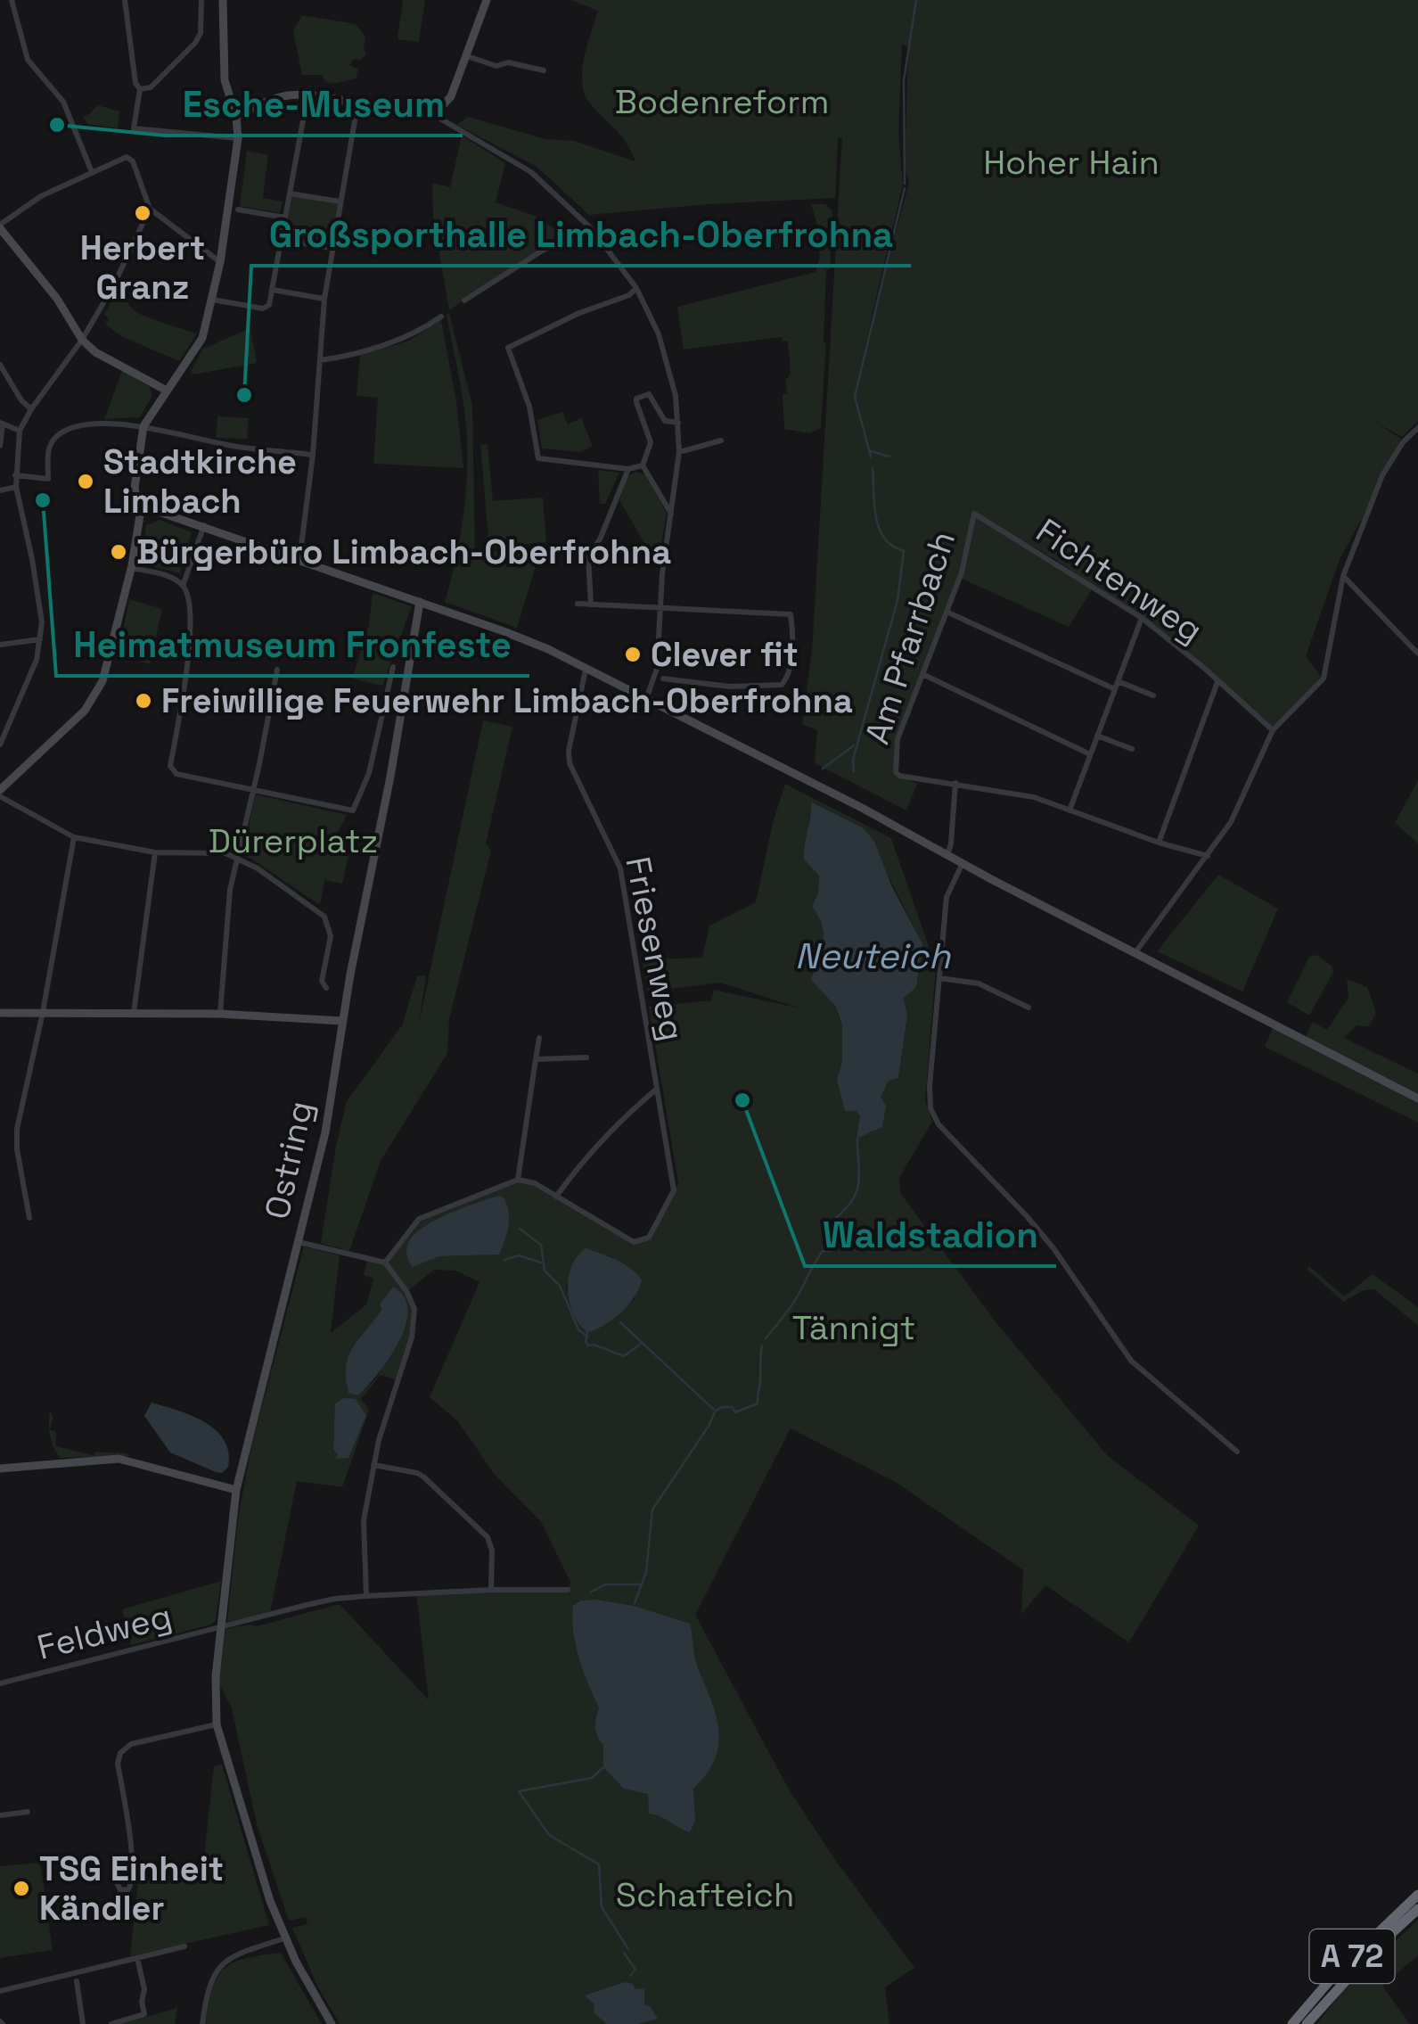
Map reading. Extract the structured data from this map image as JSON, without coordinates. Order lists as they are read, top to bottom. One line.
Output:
{"streets":{"highway":["A 72"],"main road":["Ostring"],"street":["Fichtenweg","Am Pfarrbach","Friesenweg","Feldweg"]},"crossings":[["Fichtenweg","Am Pfarrbach"],["Ostring","Feldweg"]],"water":["Neuteich"],"parks":["Bodenreform","Hoher Hain","Dürerplatz","Tännigt","Schafteich"],"places":["Esche-Museum","Herbert Granz","Großsporthalle Limbach-Oberfrohna","Stadtkirche Limbach","Heimatmuseum Fronfeste","Bürgerbüro Limbach-Oberfrohna","Clever fit","Freiwillige Feuerwehr Limbach-Oberfrohna","Waldstadion","TSG Einheit Kändler"]}
